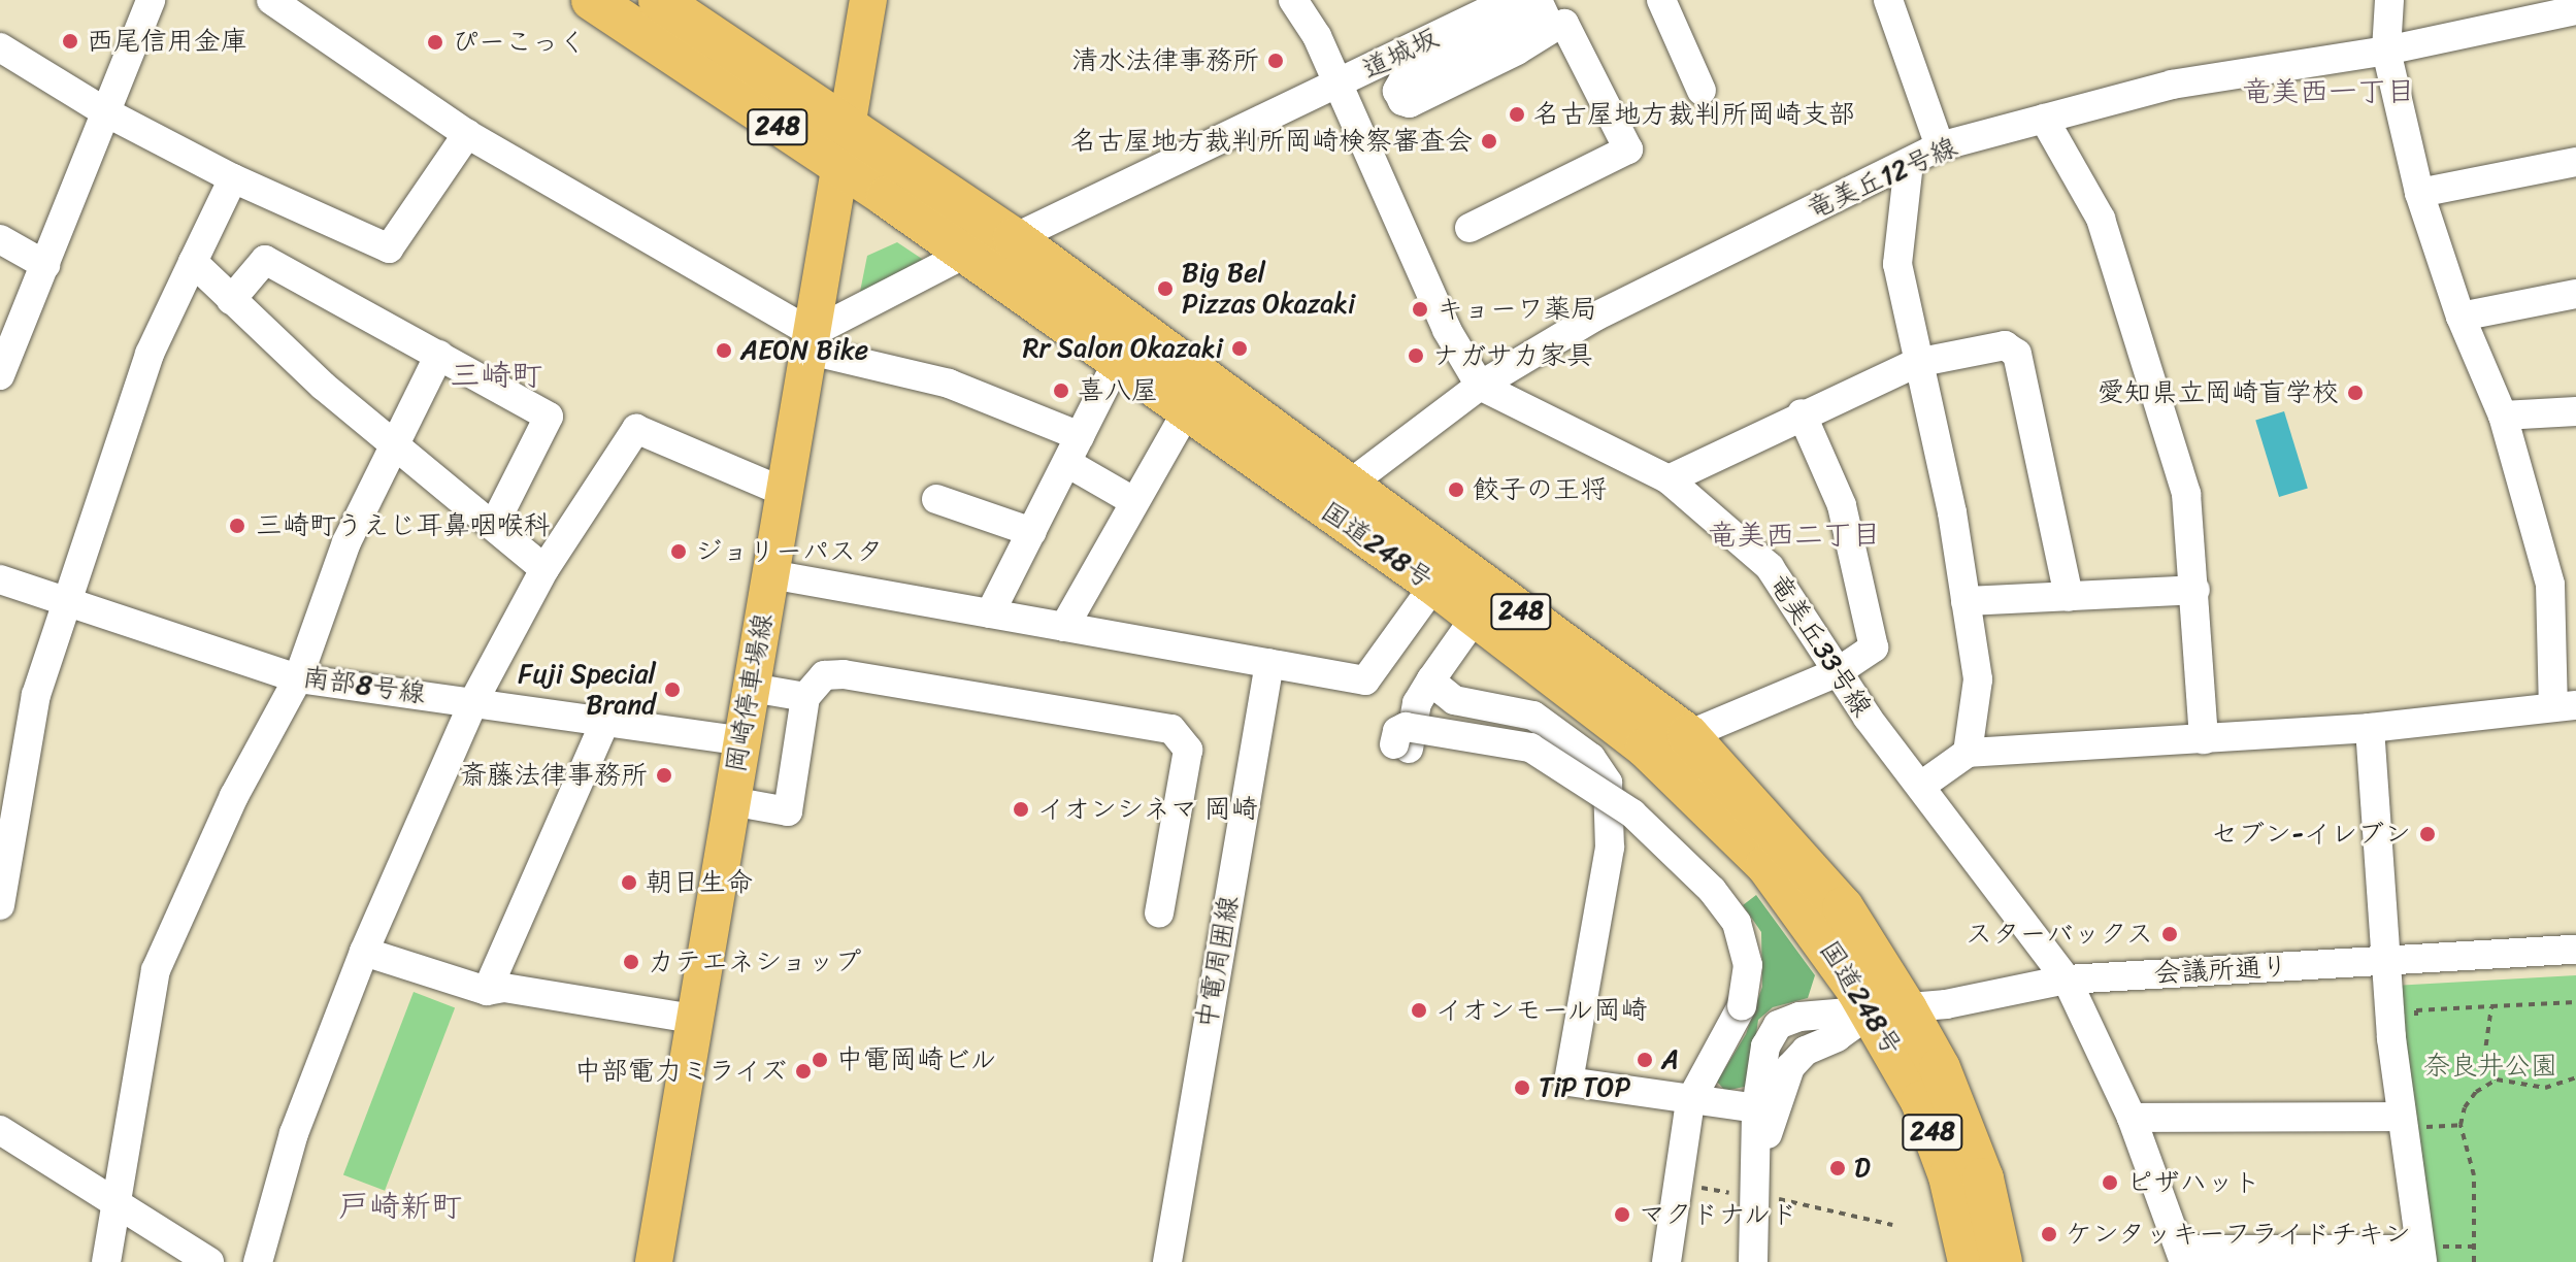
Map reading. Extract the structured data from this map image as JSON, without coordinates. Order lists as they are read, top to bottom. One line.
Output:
{"streets":{"highway":["248","国道248号"],"main road":["岡崎停車場線"],"street":["道城坂","竜美丘12号線","竜美丘33号線","南部8号線","中電周囲線","会議所通り"]},"crossings":[["道城坂","国道248号"],["道城坂","岡崎停車場線"],["竜美丘12号線","国道248号"],["竜美丘12号線","竜美丘33号線"],["国道248号","岡崎停車場線"],["国道248号","会議所通り"],["竜美丘33号線","会議所通り"],["南部8号線","岡崎停車場線"]],"districts":["竜美西一丁目","三崎町","竜美西二丁目","戸崎新町"],"parks":["奈良井公園"],"places":["西尾信用金庫","ぴーこっく","清水法律事務所","名古屋地方裁判所岡崎支部","名古屋地方裁判所岡崎検察審査会","Big Bel Pizzas Okazaki","キョーワ薬局","Rr Salon Okazaki","AEON Bike","ナガサカ家具","喜八屋","愛知県立岡崎盲学校","餃子の王将","三崎町うえじ耳鼻咽喉科","ジョリーパスタ","Fuji Special Brand","斎藤法律事務所","イオンシネマ 岡崎","セブン-イレブン","朝日生命","スターバックス","カテエネショップ","イオンモール岡崎","中電岡崎ビル","A","中部電力ミライズ","TiP TOP","D","ピザハット","マクドナルド","ケンタッキーフライドチキン"]}
